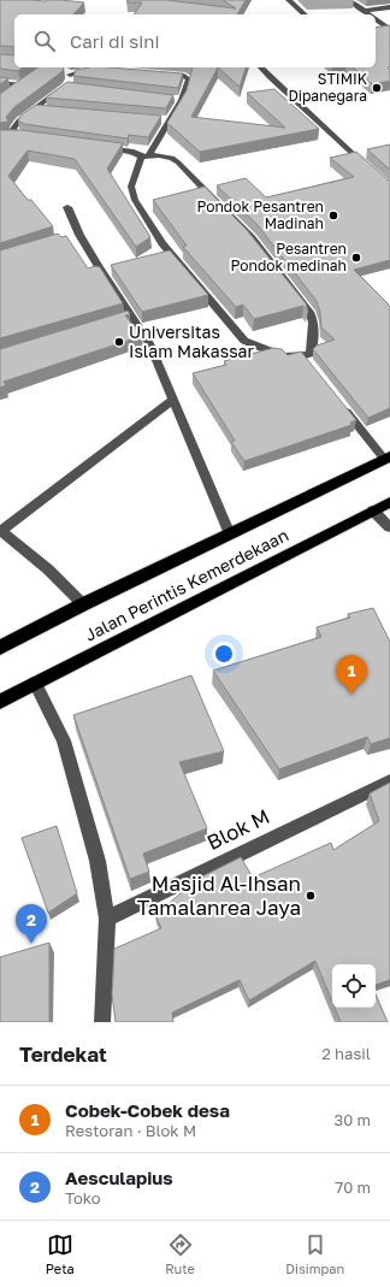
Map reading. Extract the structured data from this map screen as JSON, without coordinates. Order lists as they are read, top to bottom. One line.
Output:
{"streets":{"highway":["Jalan Perintis Kemerdekaan"],"street":["Blok M"]},"places":["STIMIK Dipanegara","Pondok Pesantren Madinah","Pesantren Pondok medinah","Universitas Islam Makassar","Masjid Al-Ihsan Tamalanrea Jaya"],"page":{"search":"Cari di sini","pins":["1","2"],"heading":["Terdekat","2 hasil"],"list":[{"mark":"1","name":"Cobek-Cobek desa","note":"Restoran · Blok M","value":"30 m"},{"mark":"2","name":"Aesculapius","note":"Toko","value":"70 m"}],"nav":["Peta","Rute","Disimpan"]}}
